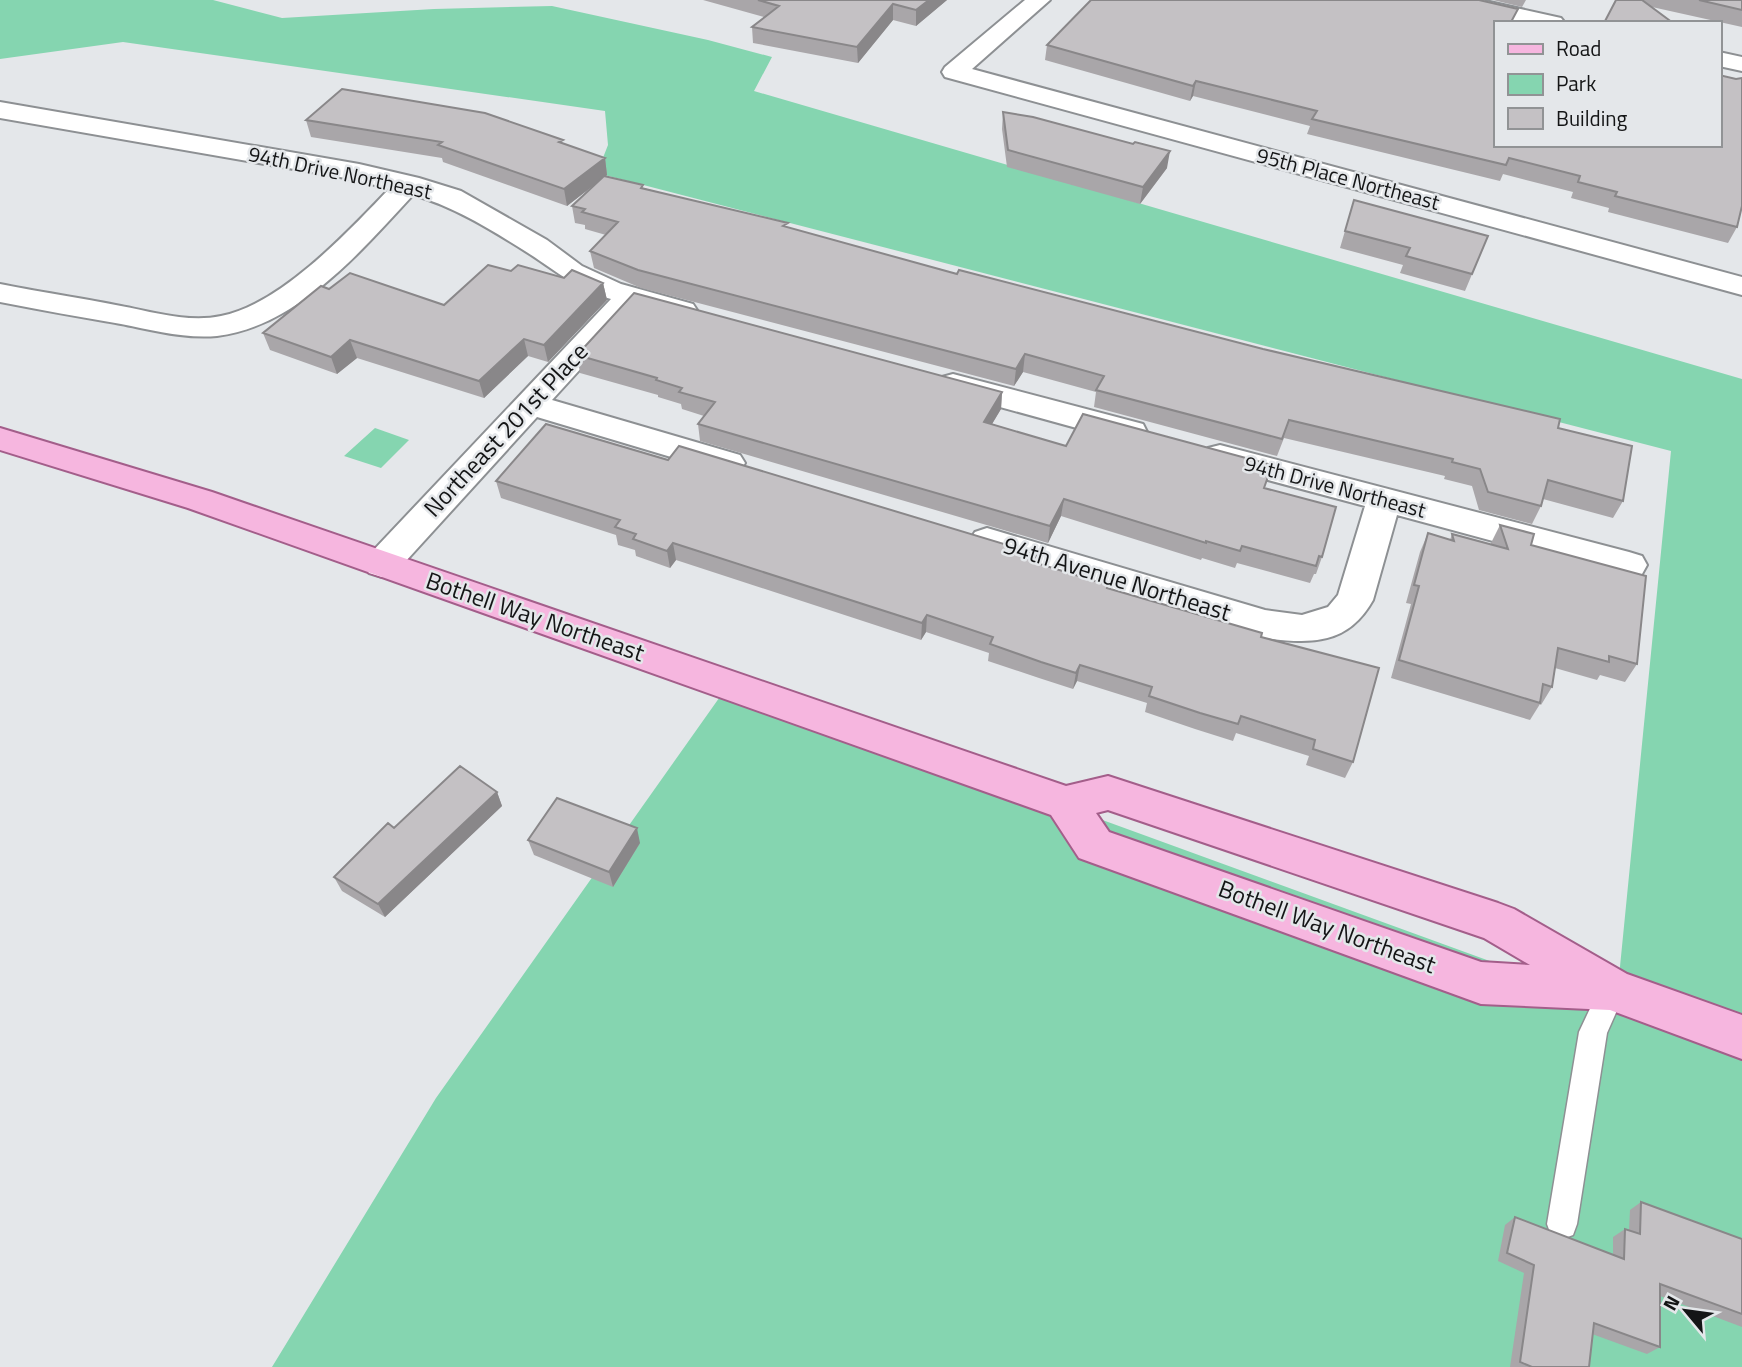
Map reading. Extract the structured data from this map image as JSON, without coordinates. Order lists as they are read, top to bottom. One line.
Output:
{"streets":{"main road":["Bothell Way Northeast"],"street":["94th Drive Northeast","95th Place Northeast","Northeast 201st Place","94th Avenue Northeast"]},"crossings":[["94th Drive Northeast","Northeast 201st Place"],["94th Drive Northeast","94th Avenue Northeast"],["Northeast 201st Place","Bothell Way Northeast"]],"legend":["Road","Park","Building"],"north":"top left"}
